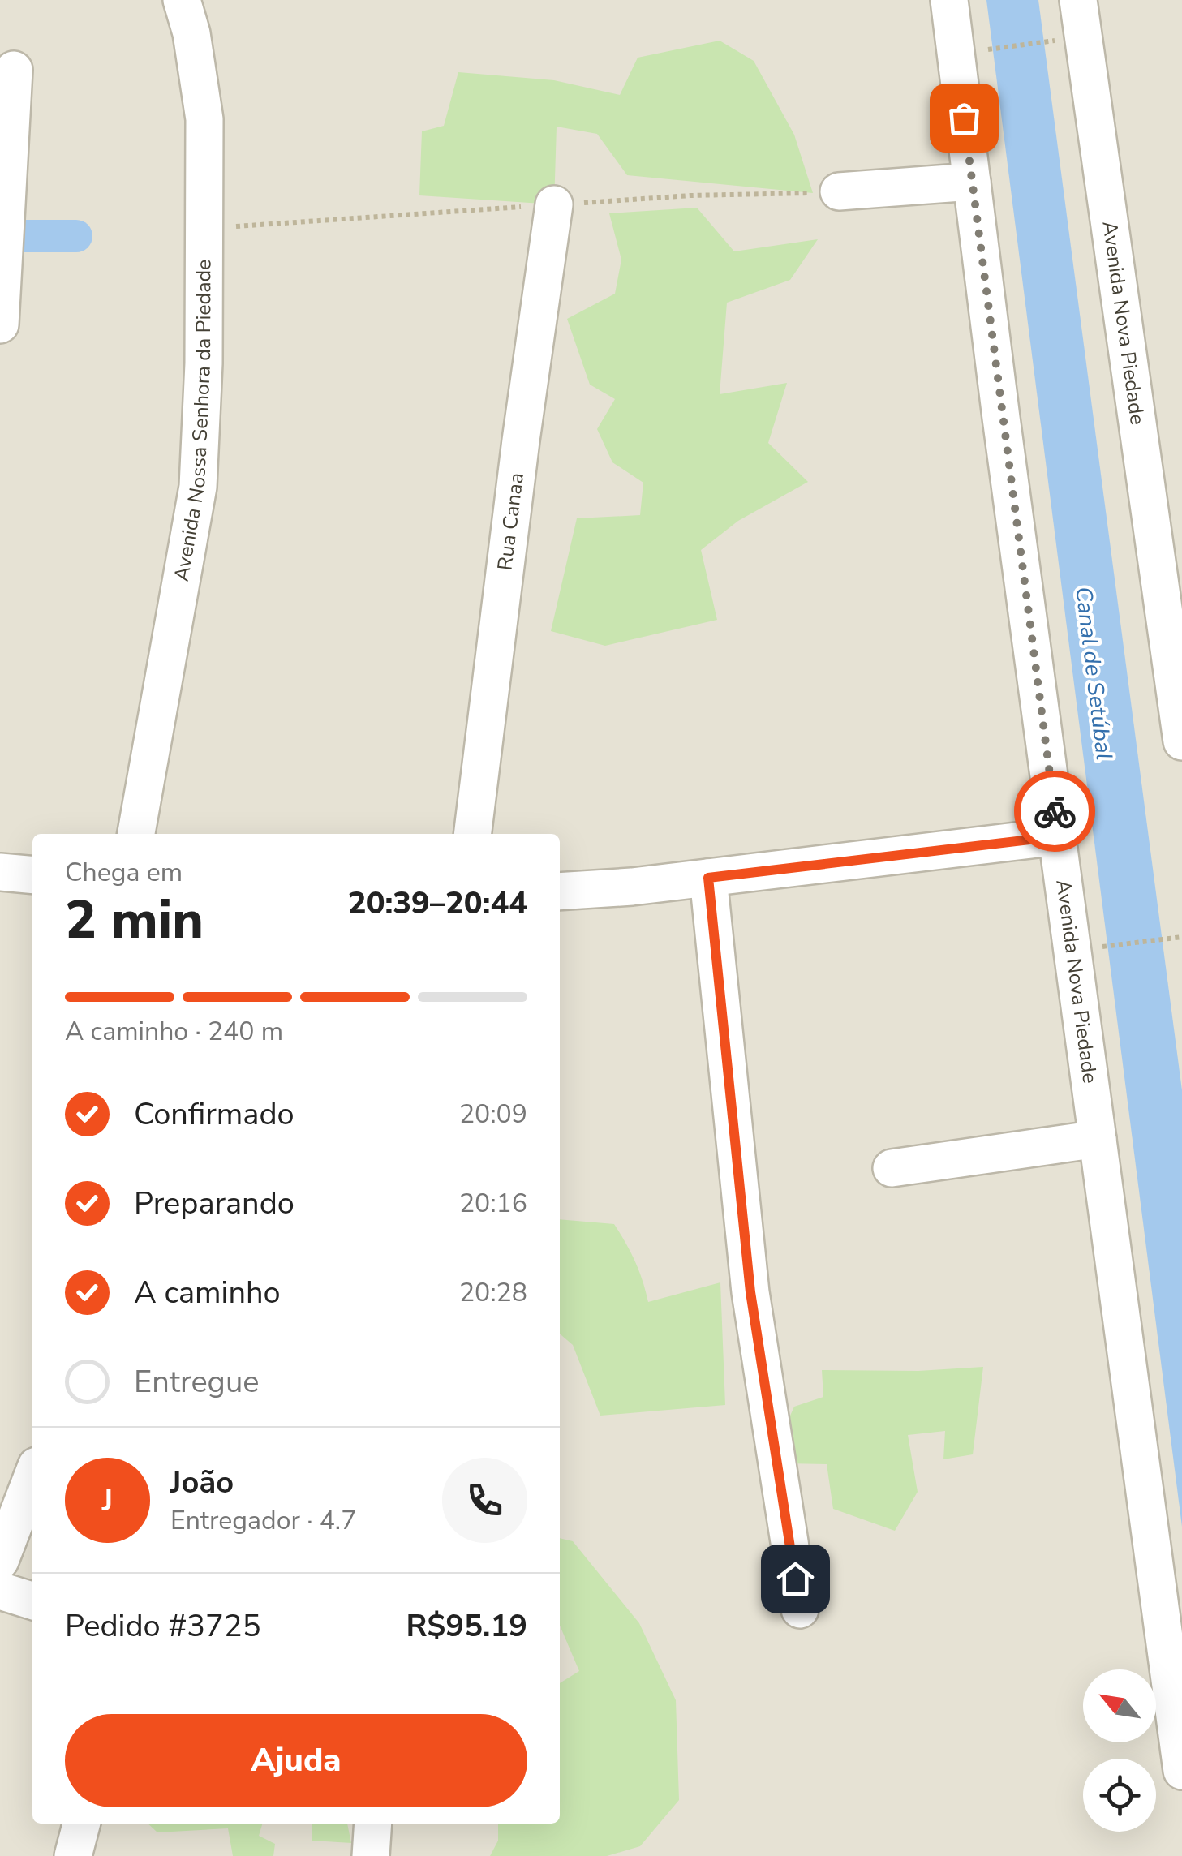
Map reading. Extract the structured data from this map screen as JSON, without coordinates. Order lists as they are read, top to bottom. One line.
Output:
{"streets":{"street":["Avenida Nova Piedade","Avenida Nossa Senhora da Piedade","Rua Canaa"]},"water":["Canal de Setúbal"],"north":"top left","page":{"heading":["2 min","Chega em","20:39–20:44"],"panel":["João","Entregador · 4.7","Pedido #3725","R$95.19"],"bar":"A caminho · 240 m","list":[["Confirmado","20:09"],["Preparando","20:16"],["A caminho","20:28"],"Entregue"],"round":"J","buttons":"Ajuda"}}
